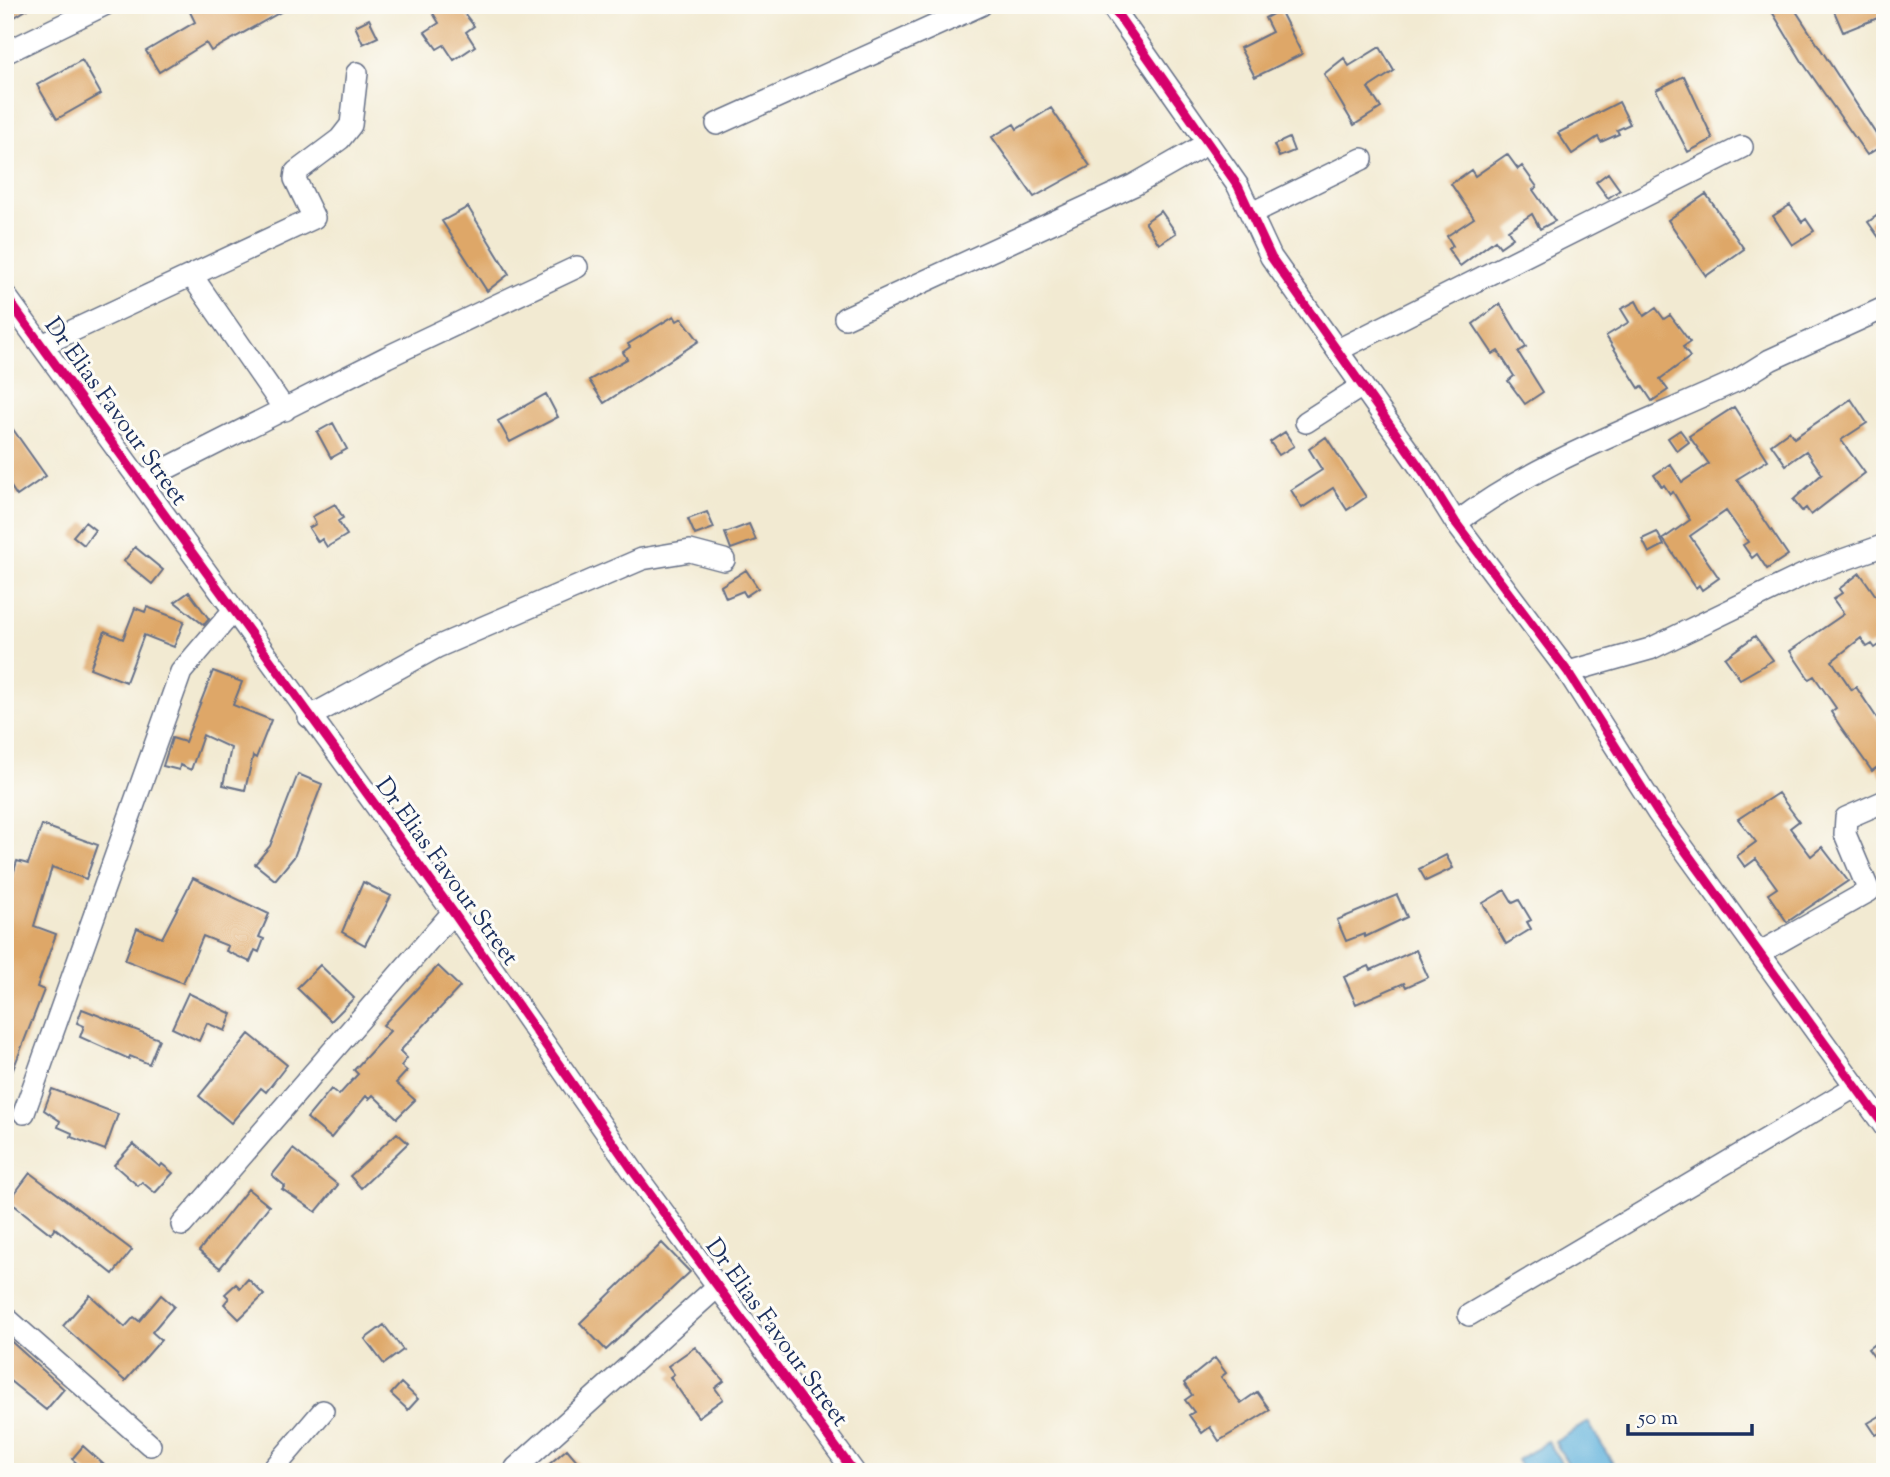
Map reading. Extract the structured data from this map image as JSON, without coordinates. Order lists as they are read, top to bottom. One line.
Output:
{"streets":{"street":["Dr Elias Favour Street"]},"scale_bar":"50 m"}
